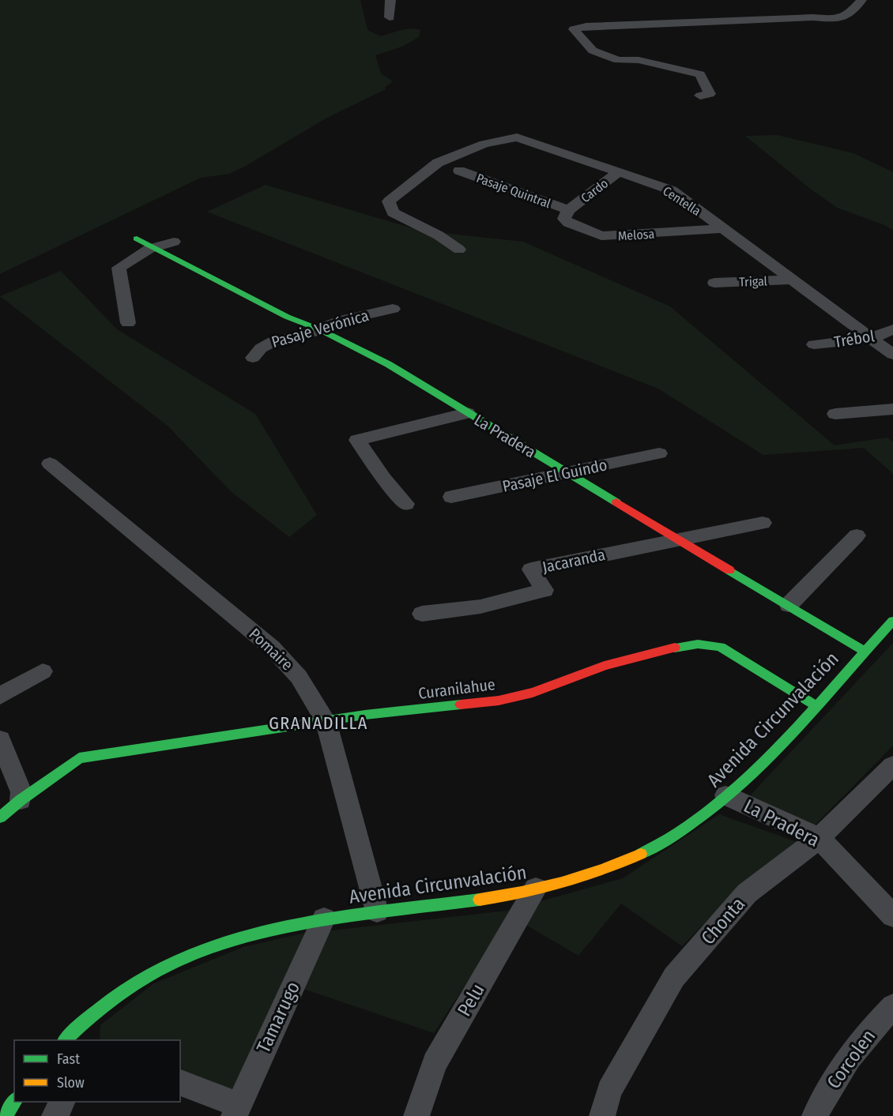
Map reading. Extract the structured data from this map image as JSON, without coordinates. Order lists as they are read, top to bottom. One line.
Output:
{"streets":{"street":["Pasaje Quintral","Cardo","Centella","Melosa","Trigal","Pasaje Verónica","Trébol","La Pradera","Pasaje El Guindo","Jacaranda","Pomaire","Curanilahue","Avenida Circunvalación","Chonta","Pelu","Tamarugo","Corcolen"]},"crossings":[["Pasaje Quintral","Cardo"],["Pasaje Quintral","Melosa"],["Cardo","Centella"],["Cardo","Melosa"],["Centella","Melosa"],["Centella","Trigal"],["Centella","Trébol"],["Pasaje Verónica","La Pradera"],["La Pradera","Pasaje El Guindo"],["La Pradera","Jacaranda"],["La Pradera","Avenida Circunvalación"],["La Pradera","Chonta"],["Pomaire","Curanilahue"],["Pomaire","Avenida Circunvalación"],["Curanilahue","Avenida Circunvalación"],["Avenida Circunvalación","Pelu"],["Avenida Circunvalación","Tamarugo"]],"districts":["GRANADILLA"],"legend":["Fast","Slow"]}
